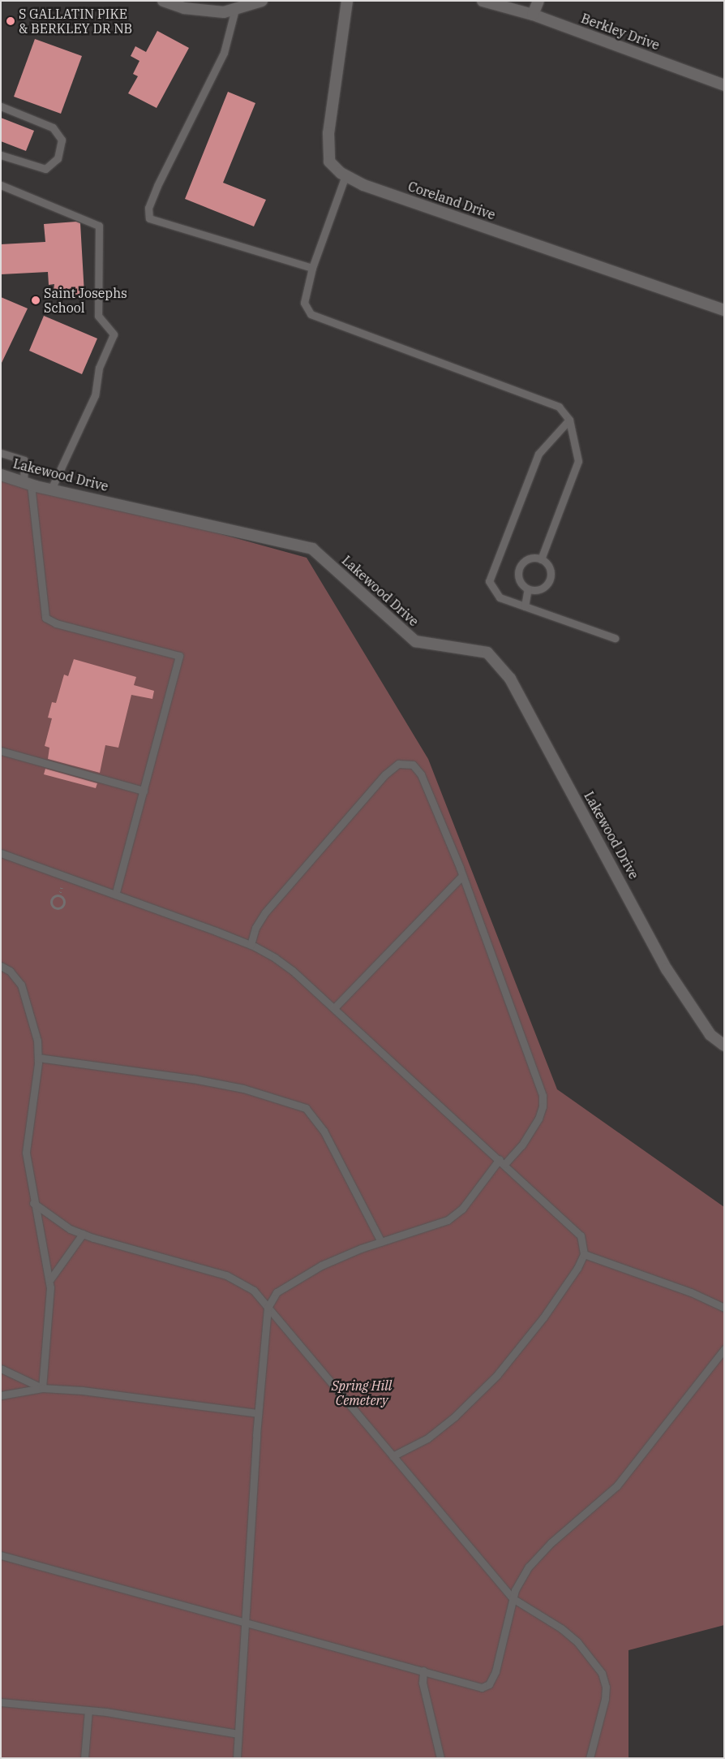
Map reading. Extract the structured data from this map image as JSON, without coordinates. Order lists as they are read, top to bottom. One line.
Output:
{"streets":{"street":["Berkley Drive","Coreland Drive","Lakewood Drive"]},"parks":["Spring Hill Cemetery"],"places":["S GALLATIN PIKE & BERKLEY DR NB","Saint Josephs School"]}
